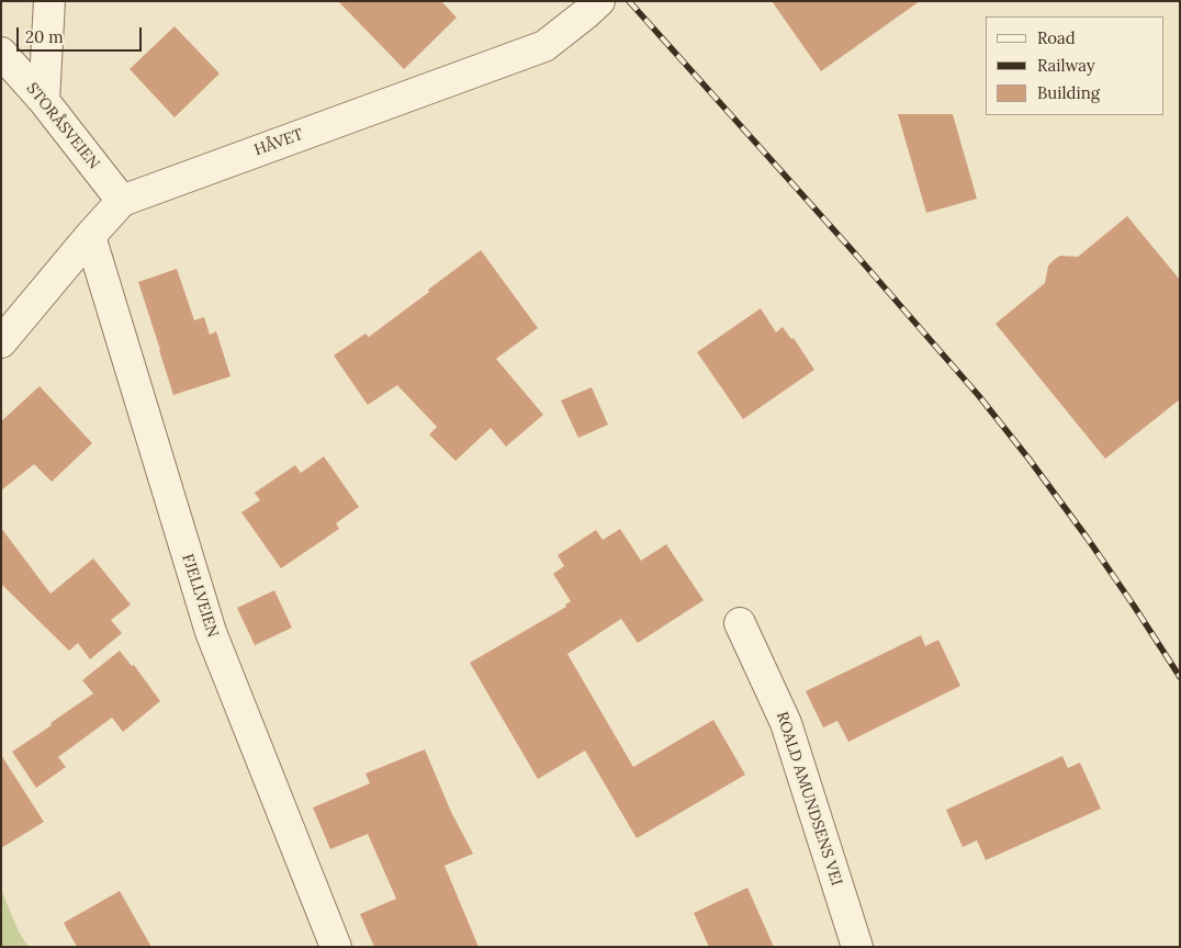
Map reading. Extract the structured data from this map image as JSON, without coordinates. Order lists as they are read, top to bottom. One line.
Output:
{"streets":{"street":["STORÅSVEIEN","HÅVET","FJELLVEIEN","ROALD AMUNDSENS VEI"]},"crossings":[["STORÅSVEIEN","HÅVET"],["HÅVET","FJELLVEIEN"]],"legend":["Road","Railway","Building"],"scale_bar":"20 m"}
